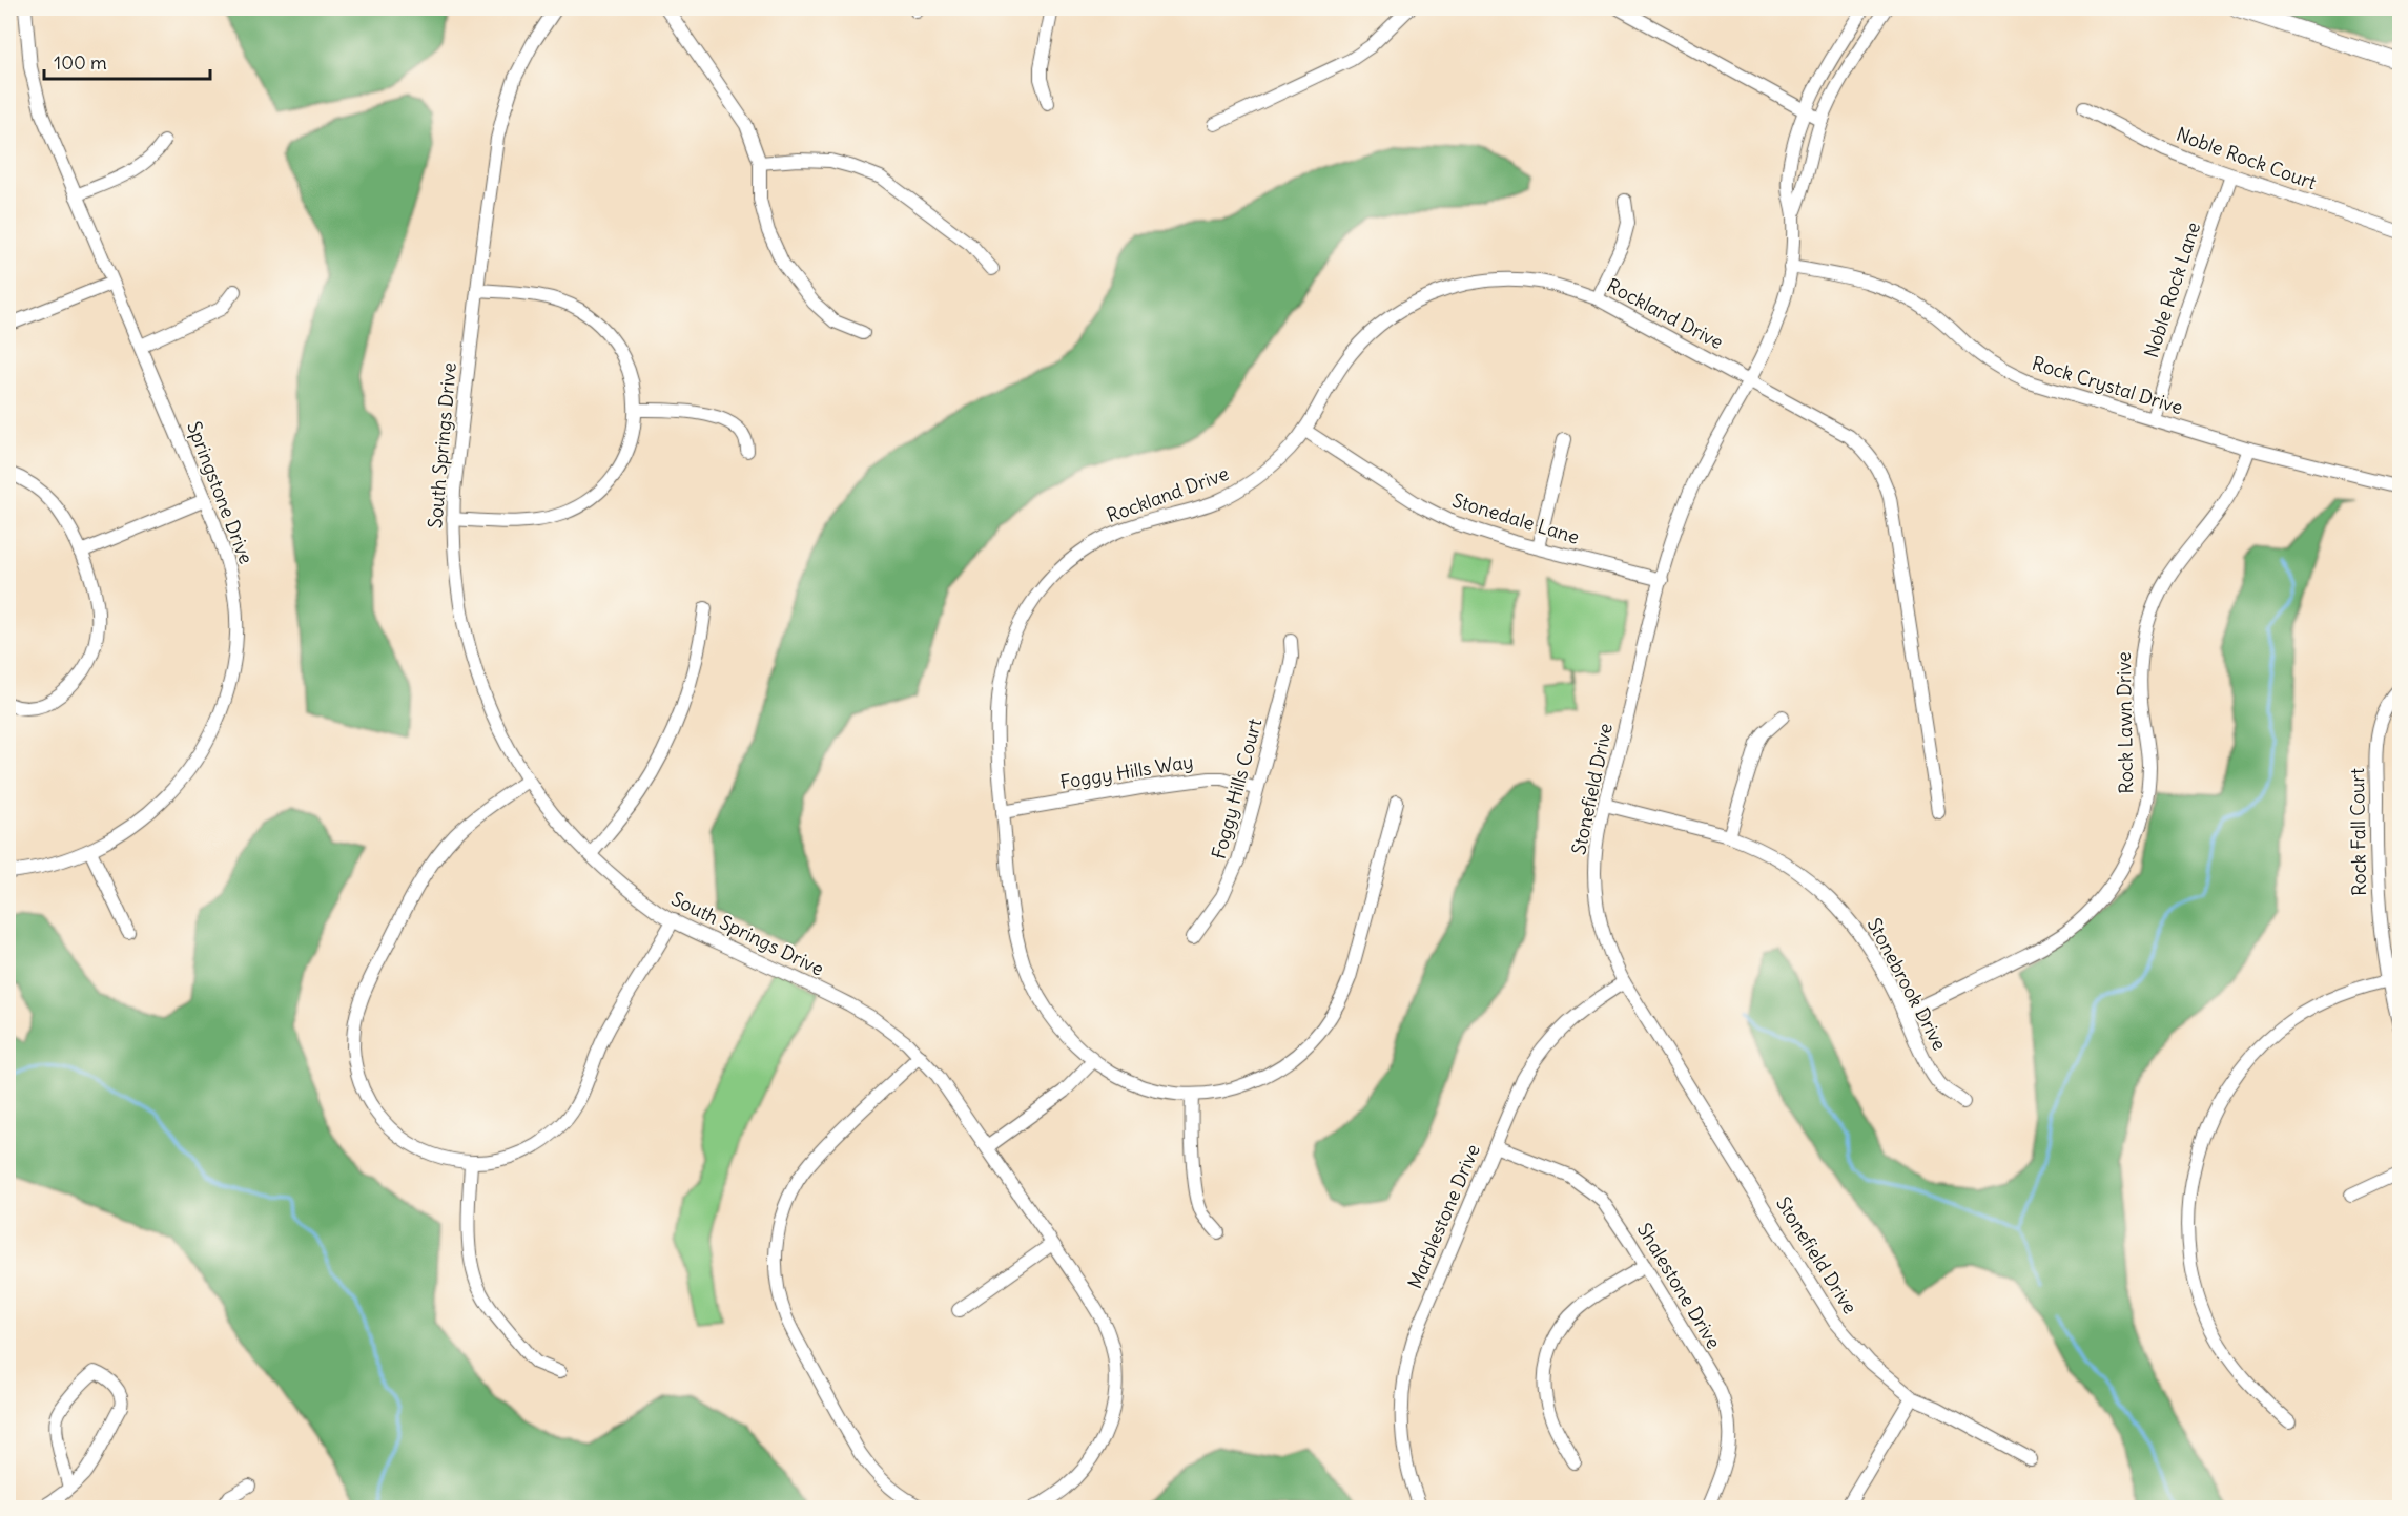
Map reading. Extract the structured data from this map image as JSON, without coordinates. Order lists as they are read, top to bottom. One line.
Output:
{"streets":{"street":["Noble Rock Court","Noble Rock Lane","Rockland Drive","Rock Crystal Drive","South Springs Drive","Springstone Drive","Stonedale Lane","Rock Lawn Drive","Foggy Hills Way","Foggy Hills Court","Stonefield Drive","Rock Fall Court","Stonebrook Drive","Marblestone Drive","Shalestone Drive"]},"crossings":[["Noble Rock Court","Noble Rock Lane"],["Noble Rock Lane","Rock Crystal Drive"],["Rockland Drive","Stonedale Lane"],["Rockland Drive","Foggy Hills Way"],["Rockland Drive","Stonefield Drive"],["Rock Crystal Drive","Rock Lawn Drive"],["Rock Crystal Drive","Stonefield Drive"],["Stonedale Lane","Stonefield Drive"],["Rock Lawn Drive","Stonebrook Drive"],["Foggy Hills Way","Foggy Hills Court"],["Stonefield Drive","Stonebrook Drive"],["Stonefield Drive","Marblestone Drive"],["Marblestone Drive","Shalestone Drive"]],"scale_bar":"100 m"}
